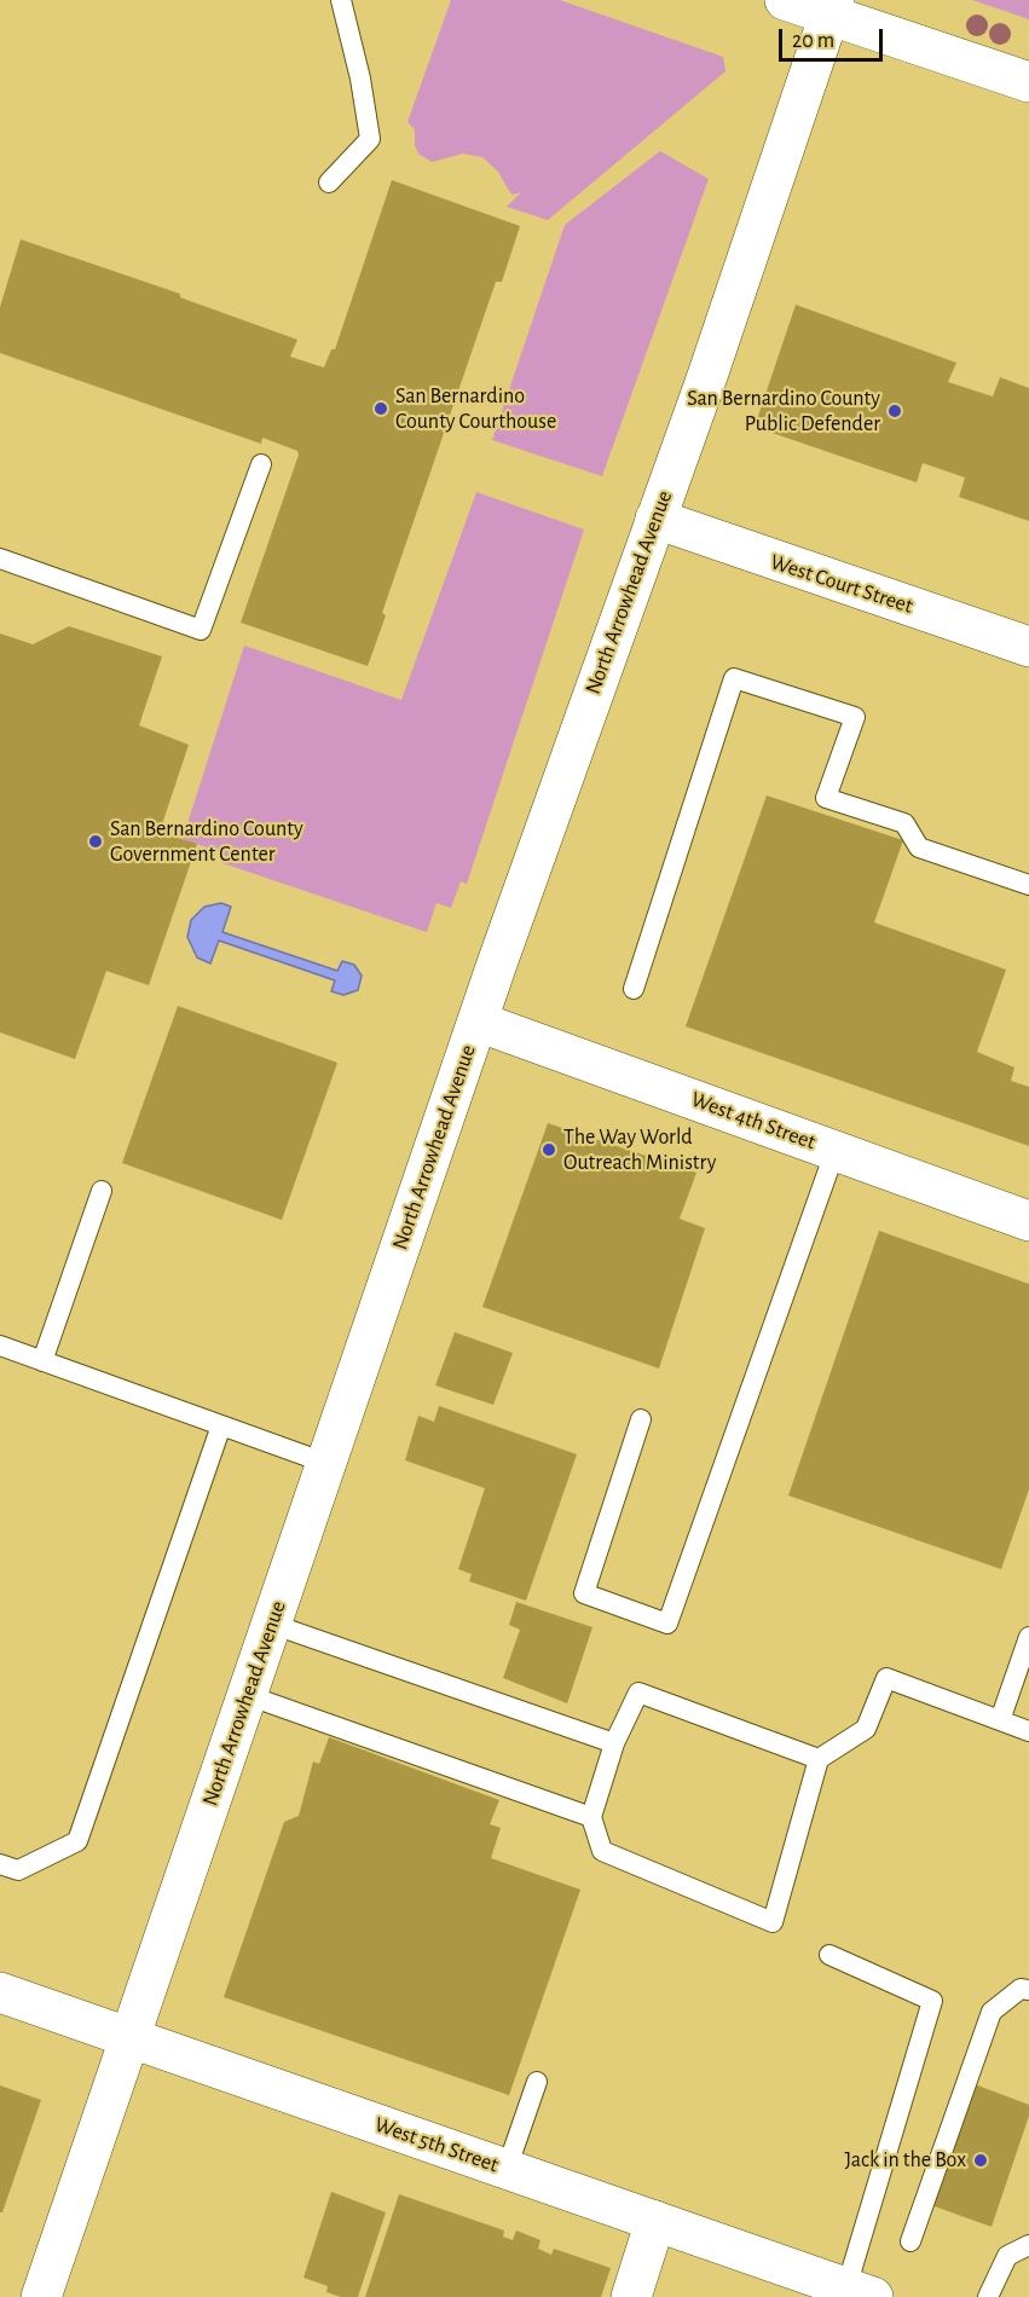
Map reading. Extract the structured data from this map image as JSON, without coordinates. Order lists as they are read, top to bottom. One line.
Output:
{"streets":{"main road":["West Court Street","North Arrowhead Avenue","West 4th Street","West 5th Street"]},"crossings":[["West Court Street","North Arrowhead Avenue"],["North Arrowhead Avenue","West 4th Street"],["North Arrowhead Avenue","West 5th Street"]],"places":["San Bernardino County Courthouse","San Bernardino County Public Defender","San Bernardino County Government Center","The Way World Outreach Ministry","Jack in the Box"],"scale_bar":"20 m"}
